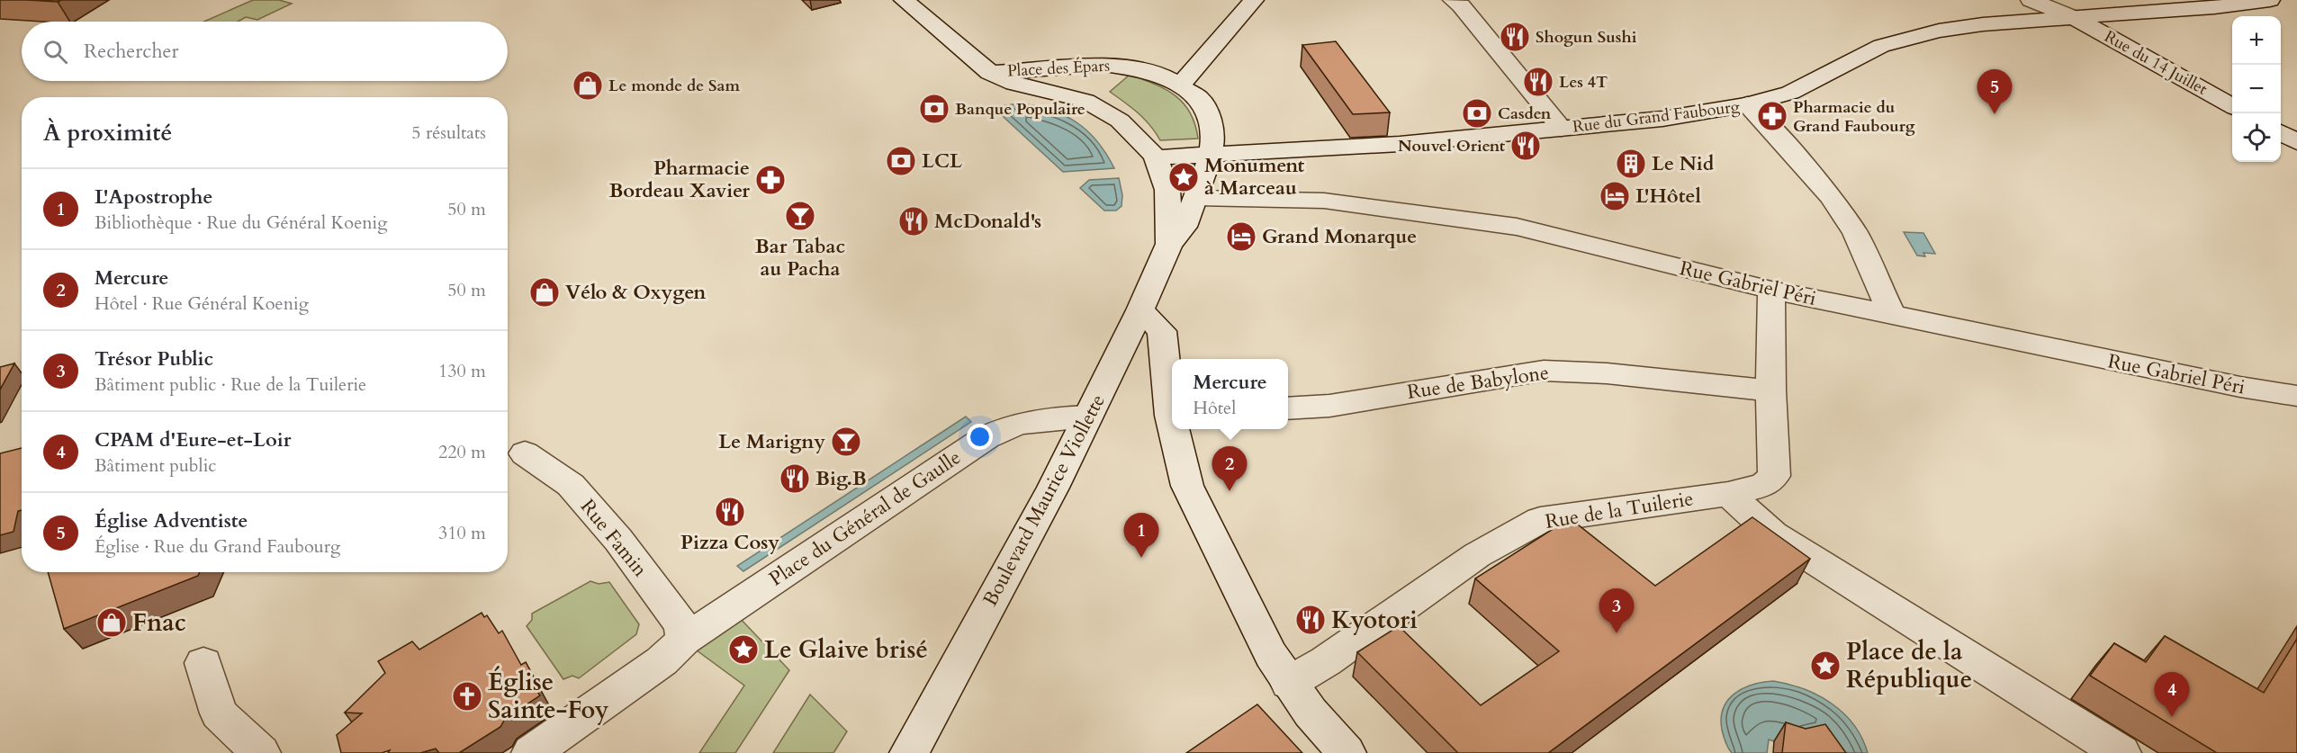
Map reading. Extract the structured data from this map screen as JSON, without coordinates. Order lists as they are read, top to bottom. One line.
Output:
{"streets":{"street":["Rue du 14 Juillet","Place des Épars","Rue du Grand Faubourg","Rue Gabriel Péri","Rue de Babylone","Boulevard Maurice Viollette","Rue de la Tuilerie","Place du Général de Gaulle","Rue Famin"]},"crossings":[["Rue du 14 Juillet","Rue du Grand Faubourg"],["Place des Épars","Rue du Grand Faubourg"],["Place des Épars","Rue Gabriel Péri"],["Place des Épars","Boulevard Maurice Viollette"],["Rue Gabriel Péri","Rue de la Tuilerie"],["Rue de Babylone","Rue de la Tuilerie"],["Boulevard Maurice Viollette","Place du Général de Gaulle"],["Place du Général de Gaulle","Rue Famin"]],"places":{"restaurant":["Shogun Sushi","Les 4T","Nouvel Orient","McDonald's","Big.B","Pizza Cosy","Kyotori"],"shop":["Le monde de Sam","Vélo & Oxygen","Fnac"],"bank":["Banque Populaire","Casden","LCL"],"pharmacy":["Pharmacie du Grand Faubourg","Pharmacie Bordeau Xavier"],"building":["Le Nid"],"place":["Monument à Marceau","Le Glaive brisé","Place de la République"],"hotel":["L'Hôtel","Grand Monarque"],"bar":["Bar Tabac au Pacha","Le Marigny"],"church":["Église Sainte-Foy"]},"page":{"map_buttons":["+","−"],"search":"Rechercher","pins":["5","2","1","3","4"],"heading":["À proximité","5 résultats"],"list":[{"mark":"1","name":"L'Apostrophe","note":"Bibliothèque · Rue du Général Koenig","value":"50 m"},{"mark":"2","name":"Mercure","note":"Hôtel · Rue Général Koenig","value":"50 m"},{"mark":"3","name":"Trésor Public","note":"Bâtiment public · Rue de la Tuilerie","value":"130 m"},{"mark":"4","name":"CPAM d'Eure-et-Loir","note":"Bâtiment public","value":"220 m"},{"mark":"5","name":"Église Adventiste","note":"Église · Rue du Grand Faubourg","value":"310 m"}],"popup":["Mercure","Hôtel"]}}
